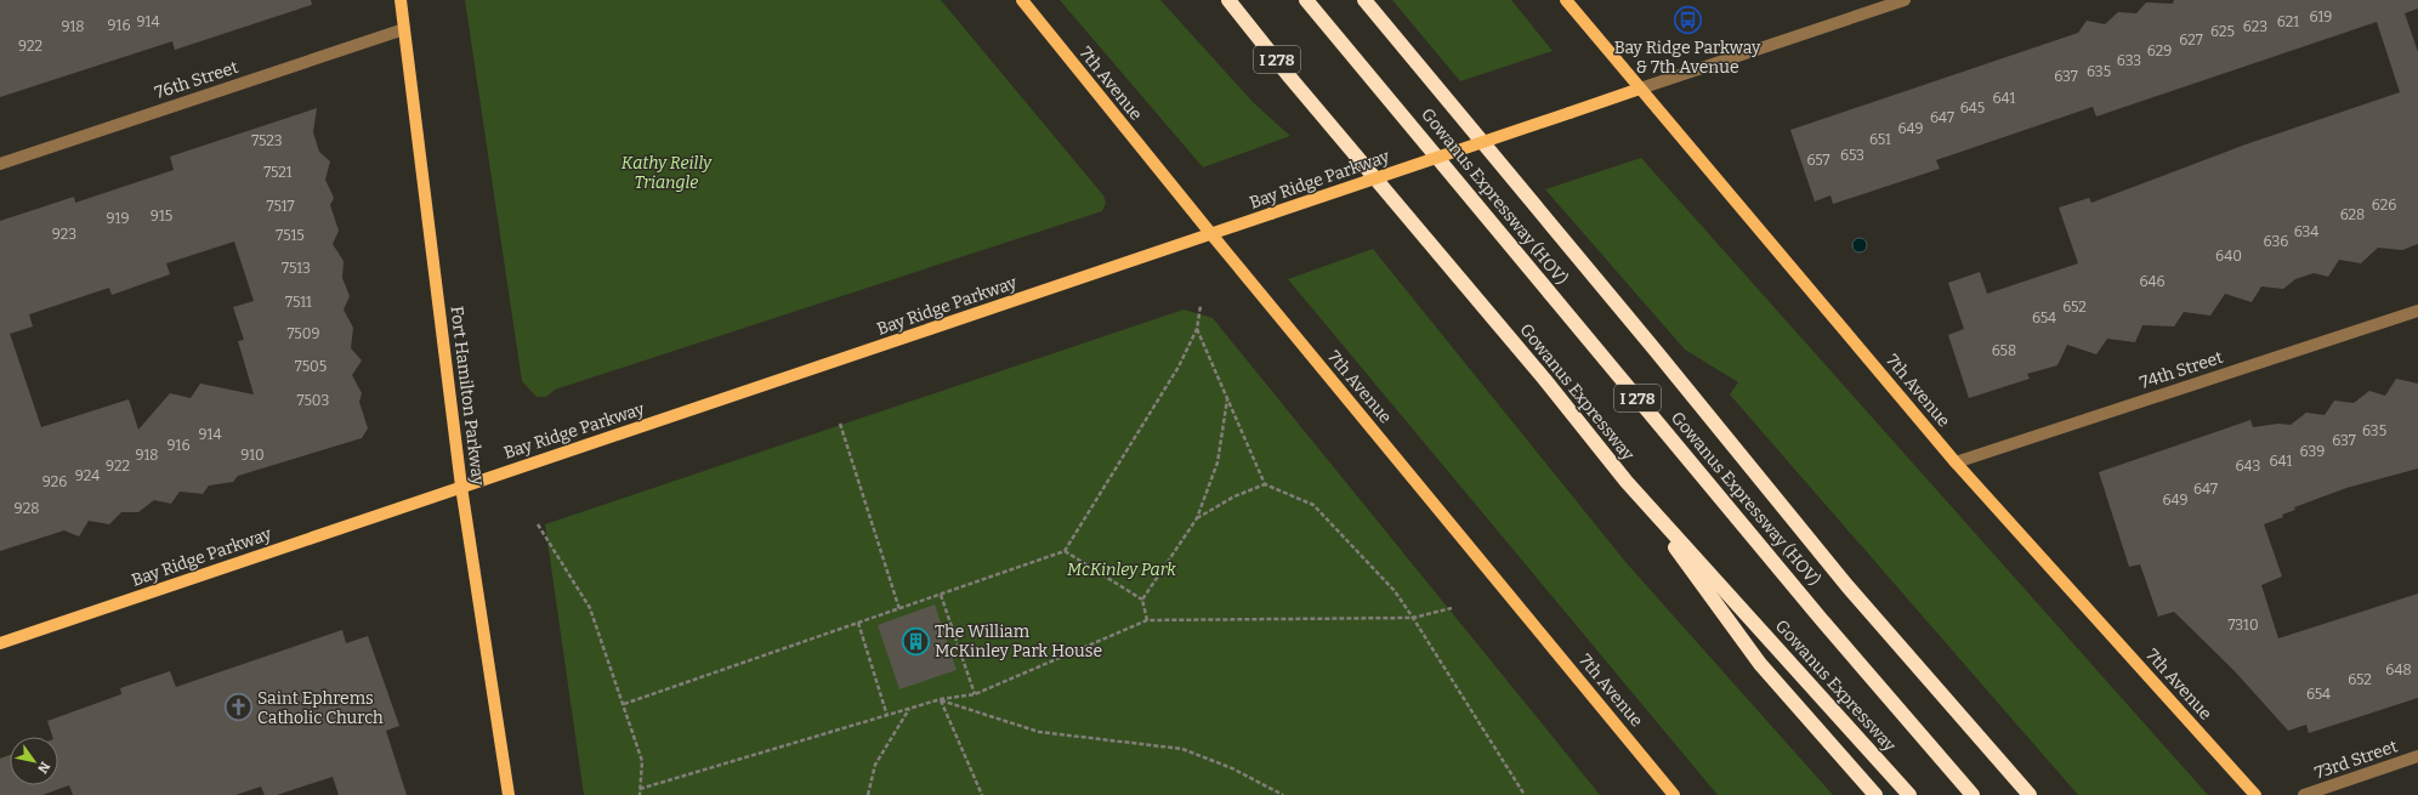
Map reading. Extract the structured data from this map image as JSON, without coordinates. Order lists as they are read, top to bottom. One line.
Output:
{"streets":{"highway":["I 278","Gowanus Expressway (HOV)","Gowanus Expressway"],"main road":["7th Avenue","Bay Ridge Parkway","Fort Hamilton Parkway"],"street":["76th Street","74th Street","73rd Street"]},"crossings":[["76th Street","Fort Hamilton Parkway"],["7th Avenue","Bay Ridge Parkway"],["7th Avenue","74th Street"],["Bay Ridge Parkway","Fort Hamilton Parkway"]],"parks":["Kathy Reilly Triangle","McKinley Park"],"places":{"bus stop":["Bay Ridge Parkway & 7th Avenue"],"building":["The William McKinley Park House"],"church":["Saint Ephrems Catholic Church"]},"house_numbers":["619","914","621","916","918","623","625","627","922","629","633","635","637","641","645","647","649","651","7523","653","657","7521","626","7517","628","915","919","634","923","7515","636","640","7513","646","7511","652","654","7509","658","7505","7503","635","914","637","916","639","918","910","641","922","643","924","926","647","649","928","7310","648","652","654"],"north":"bottom right"}
